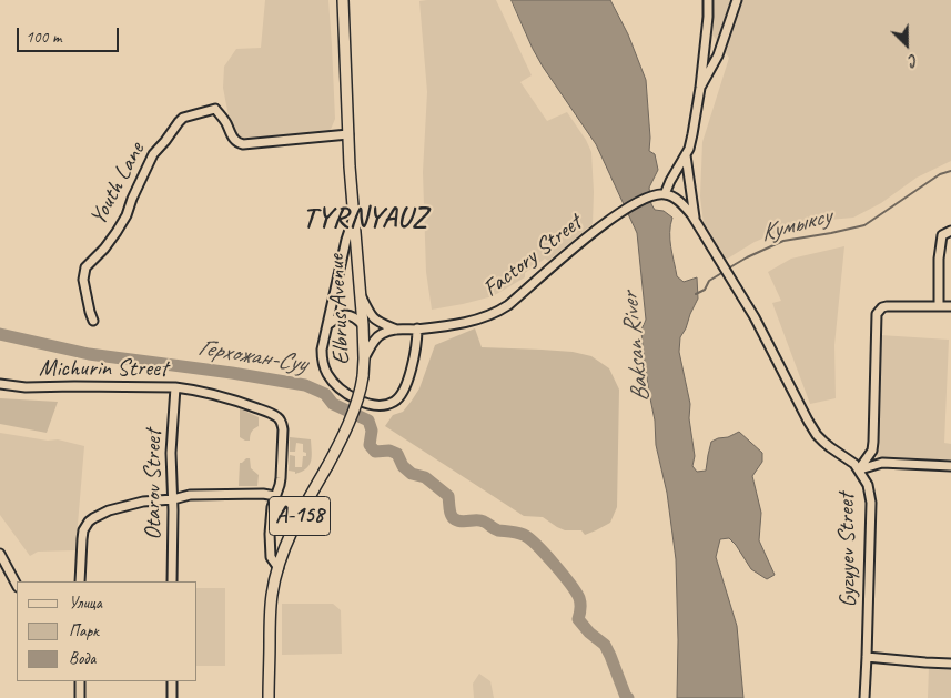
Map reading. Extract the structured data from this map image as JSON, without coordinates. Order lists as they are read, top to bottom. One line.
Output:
{"streets":{"main road":["Elbrus Avenue","А-158"],"street":["Youth Lane","Factory Street","Michurin Street","Otarov Street","Gyzyyev Street"]},"crossings":[["Youth Lane","Elbrus Avenue"],["Elbrus Avenue","Michurin Street"],["Michurin Street","Otarov Street"]],"districts":["TYRNYAUZ"],"water":["Кумыксу","Baksan River","Герхожан-Суу"],"legend":["Улица","Парк","Вода"],"scale_bar":"100 m","north":"bottom right"}
